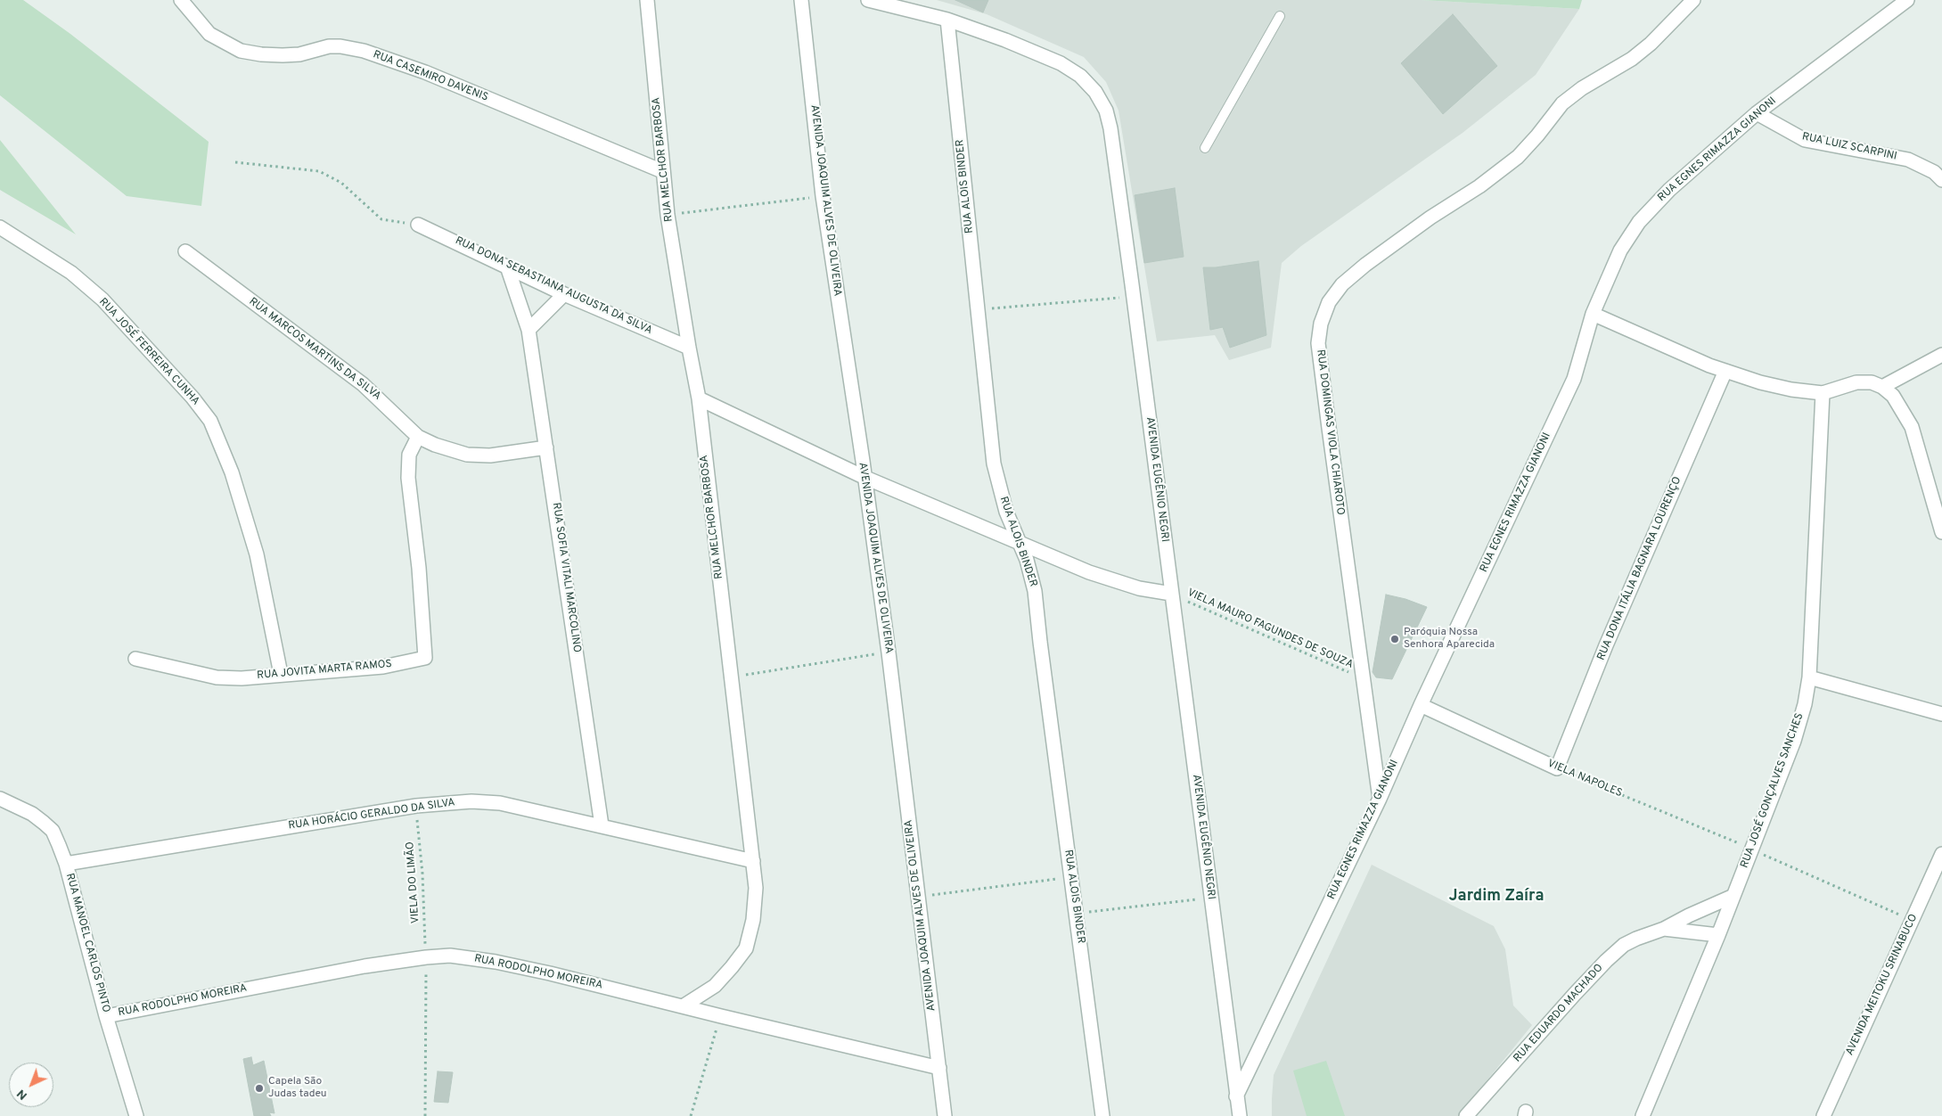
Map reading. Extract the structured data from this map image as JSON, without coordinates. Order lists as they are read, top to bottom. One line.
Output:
{"streets":{"street":["RUA CASEMIRO DAVENIS","RUA LUIZ SCARPINI","RUA EGNES RIMAZZA GIANONI","RUA MELCHOR BARBOSA","RUA ALOIS BINDER","AVENIDA JOAQUIM ALVES DE OLIVEIRA","RUA DONA SEBASTIANA AUGUSTA DA SILVA","RUA MARCOS MARTINS DA SILVA","RUA JOSÉ FERREIRA CUNHA","RUA DOMINGAS VIOLA CHIAROTO","AVENIDA EUGÊNIO NEGRI","RUA DONA ITÁLIA BAGNARA LOURENÇO","RUA SOFIA VITALI MARCOLINO","RUA JOVITA MARTA RAMOS","VIELA NAPOLES","RUA JOSÉ GONÇALVES SANCHES","RUA HORÁCIO GERALDO DA SILVA","RUA MANOEL CARLOS PINTO","RUA RODOLPHO MOREIRA","AVENIDA MEITOKU SRINABUCO","RUA EDUARDO MACHADO"],"path":["VIELA MAURO FAGUNDES DE SOUZA","VIELA DO LIMÃO"]},"crossings":[["RUA CASEMIRO DAVENIS","RUA MELCHOR BARBOSA"],["RUA LUIZ SCARPINI","RUA EGNES RIMAZZA GIANONI"],["RUA EGNES RIMAZZA GIANONI","RUA DOMINGAS VIOLA CHIAROTO"],["RUA EGNES RIMAZZA GIANONI","AVENIDA EUGÊNIO NEGRI"],["RUA EGNES RIMAZZA GIANONI","VIELA NAPOLES"],["RUA MELCHOR BARBOSA","RUA DONA SEBASTIANA AUGUSTA DA SILVA"],["RUA MELCHOR BARBOSA","RUA HORÁCIO GERALDO DA SILVA"],["RUA MELCHOR BARBOSA","RUA RODOLPHO MOREIRA"],["RUA ALOIS BINDER","AVENIDA EUGÊNIO NEGRI"],["AVENIDA JOAQUIM ALVES DE OLIVEIRA","RUA RODOLPHO MOREIRA"],["RUA DONA SEBASTIANA AUGUSTA DA SILVA","RUA SOFIA VITALI MARCOLINO"],["RUA MARCOS MARTINS DA SILVA","RUA SOFIA VITALI MARCOLINO"],["RUA MARCOS MARTINS DA SILVA","RUA JOVITA MARTA RAMOS"],["RUA JOSÉ FERREIRA CUNHA","RUA JOVITA MARTA RAMOS"],["RUA DOMINGAS VIOLA CHIAROTO","VIELA MAURO FAGUNDES DE SOUZA"],["AVENIDA EUGÊNIO NEGRI","VIELA MAURO FAGUNDES DE SOUZA"],["RUA DONA ITÁLIA BAGNARA LOURENÇO","VIELA NAPOLES"],["RUA SOFIA VITALI MARCOLINO","RUA HORÁCIO GERALDO DA SILVA"],["VIELA NAPOLES","RUA JOSÉ GONÇALVES SANCHES"],["VIELA NAPOLES","AVENIDA MEITOKU SRINABUCO"],["RUA JOSÉ GONÇALVES SANCHES","RUA EDUARDO MACHADO"],["RUA HORÁCIO GERALDO DA SILVA","VIELA DO LIMÃO"],["RUA HORÁCIO GERALDO DA SILVA","RUA MANOEL CARLOS PINTO"],["VIELA DO LIMÃO","RUA RODOLPHO MOREIRA"],["RUA MANOEL CARLOS PINTO","RUA RODOLPHO MOREIRA"]],"districts":["Jardim Zaíra"],"places":["Paróquia Nossa Senhora Aparecida","Capela São Judas tadeu"],"north":"bottom left"}
